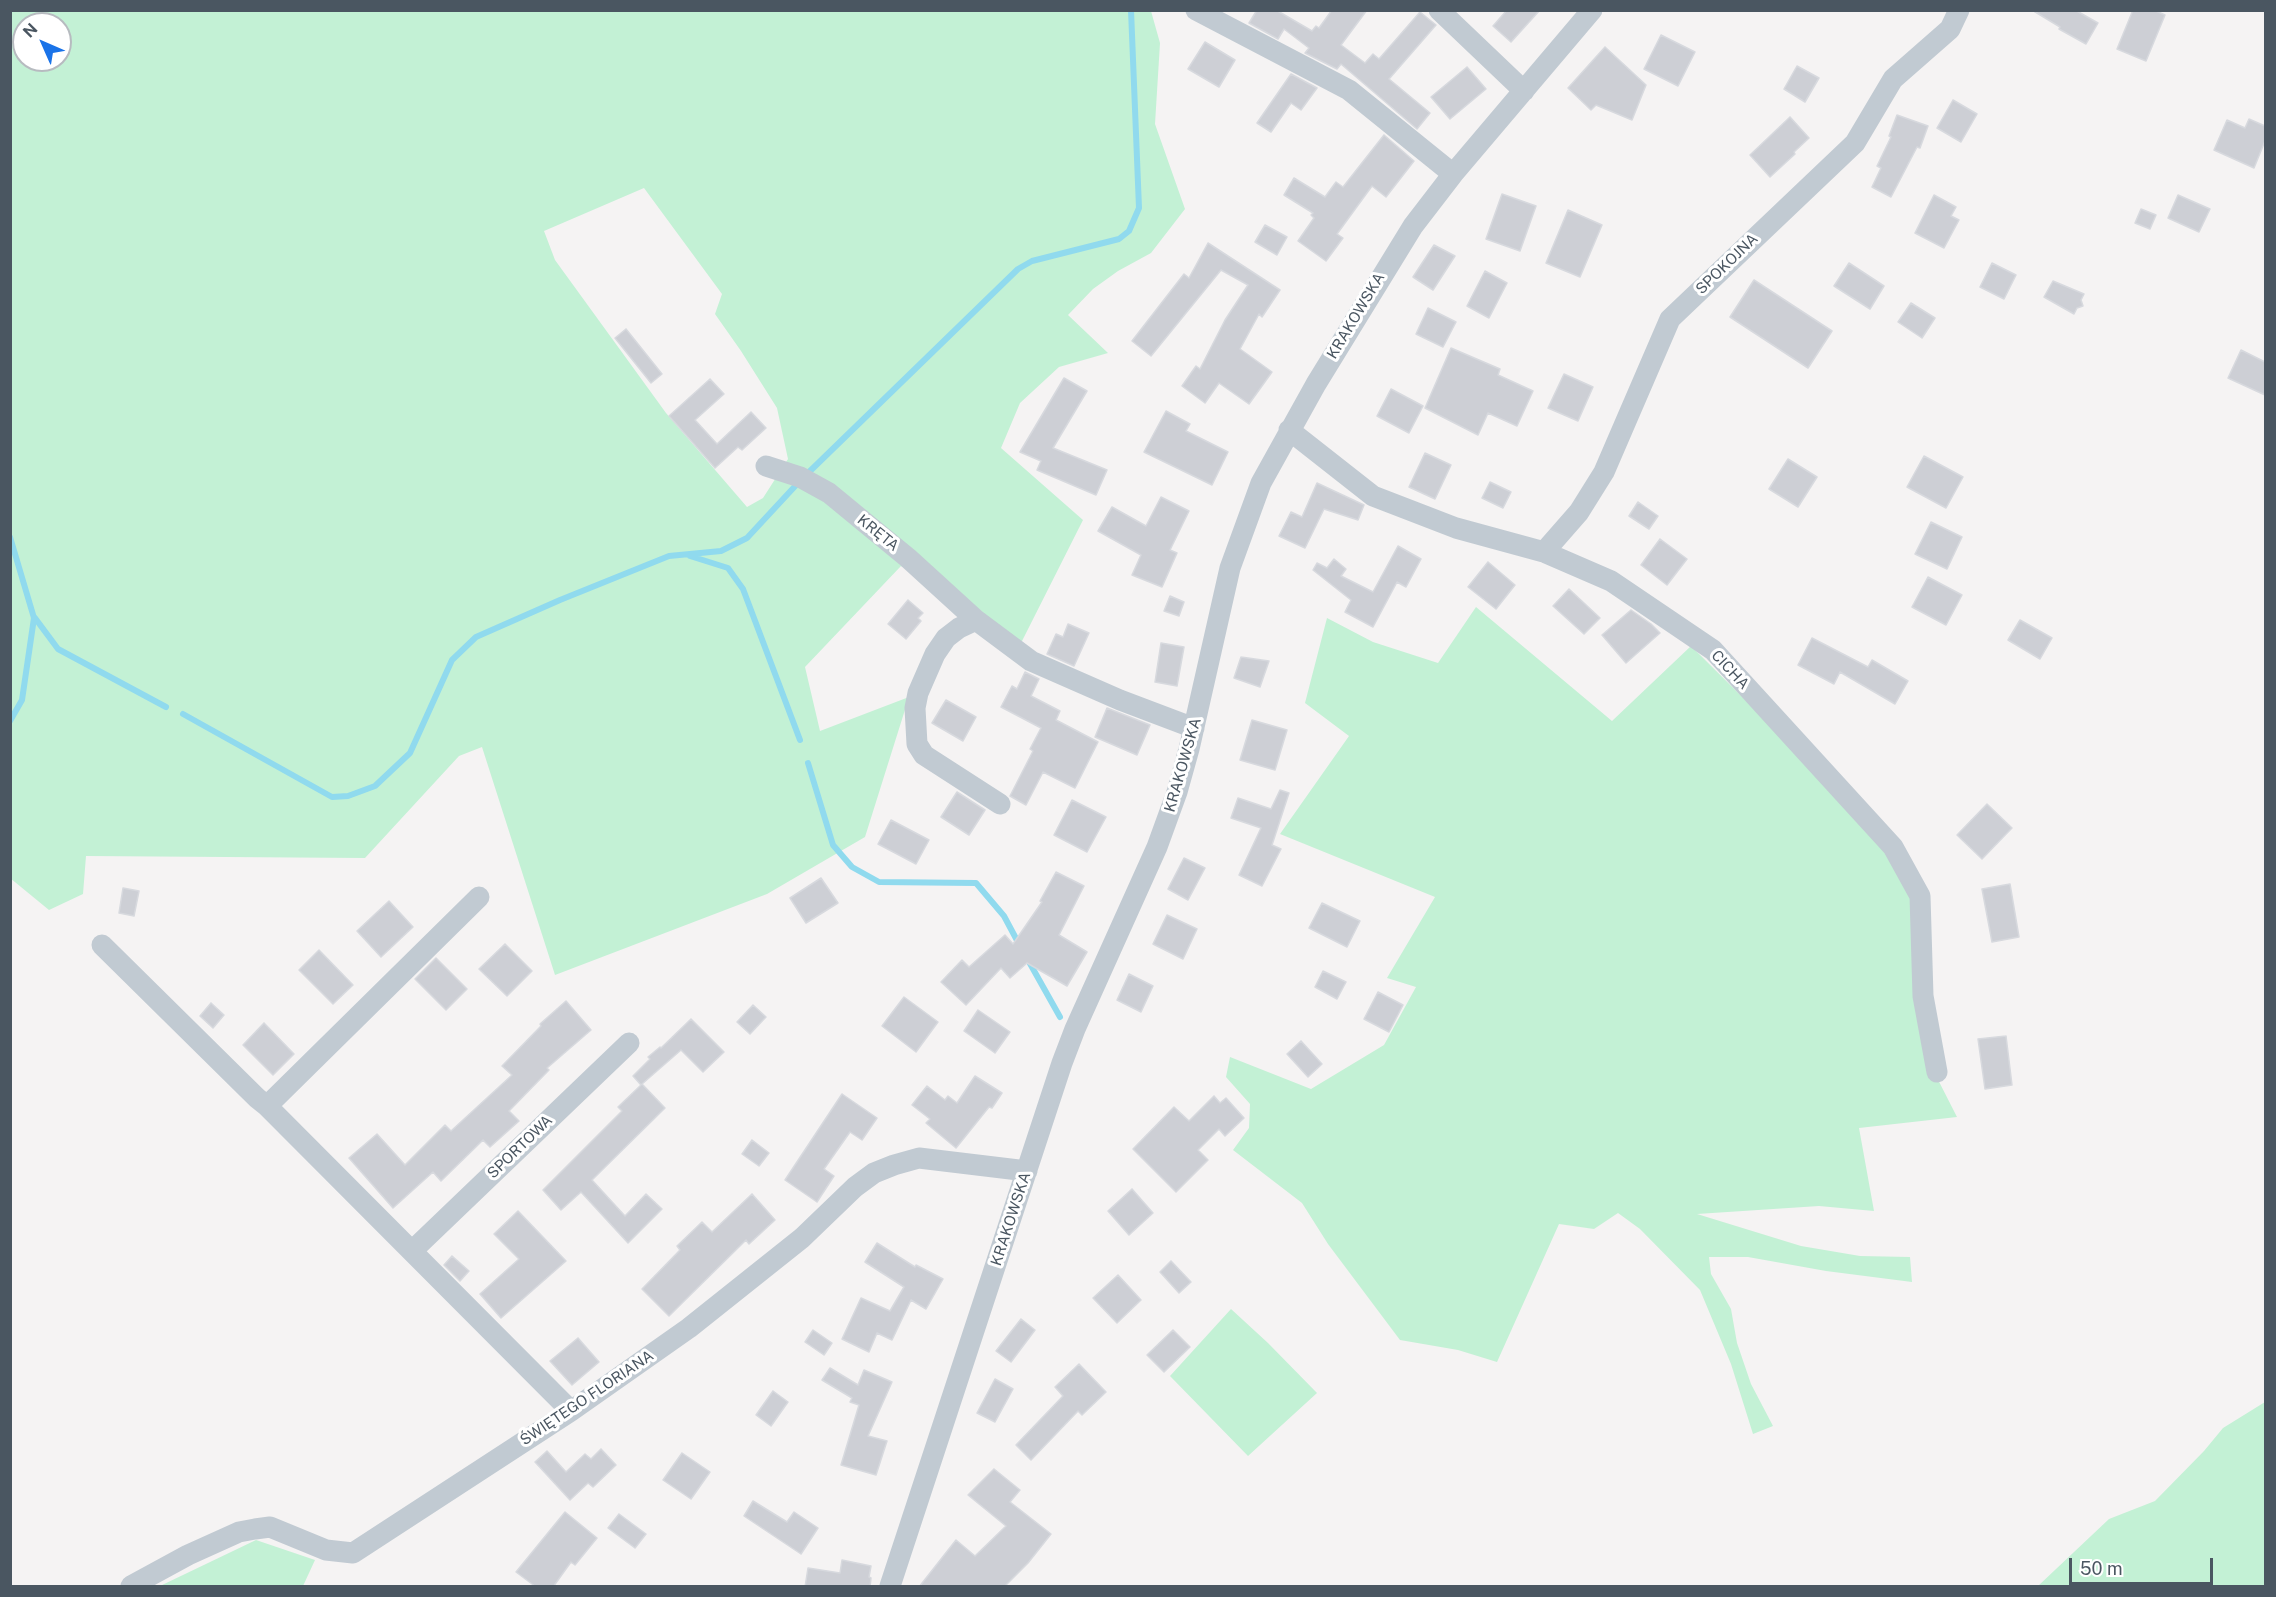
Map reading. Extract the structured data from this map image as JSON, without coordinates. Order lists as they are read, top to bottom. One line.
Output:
{"streets":{"street":["SPOKOJNA","KRAKOWSKA","KRĘTA","CICHA","SPORTOWA","ŚWIĘTEGO FLORIANA"]},"crossings":[["SPOKOJNA","CICHA"],["KRAKOWSKA","KRĘTA"],["KRAKOWSKA","CICHA"],["KRAKOWSKA","ŚWIĘTEGO FLORIANA"]],"scale_bar":"50 m","north":"top left"}
